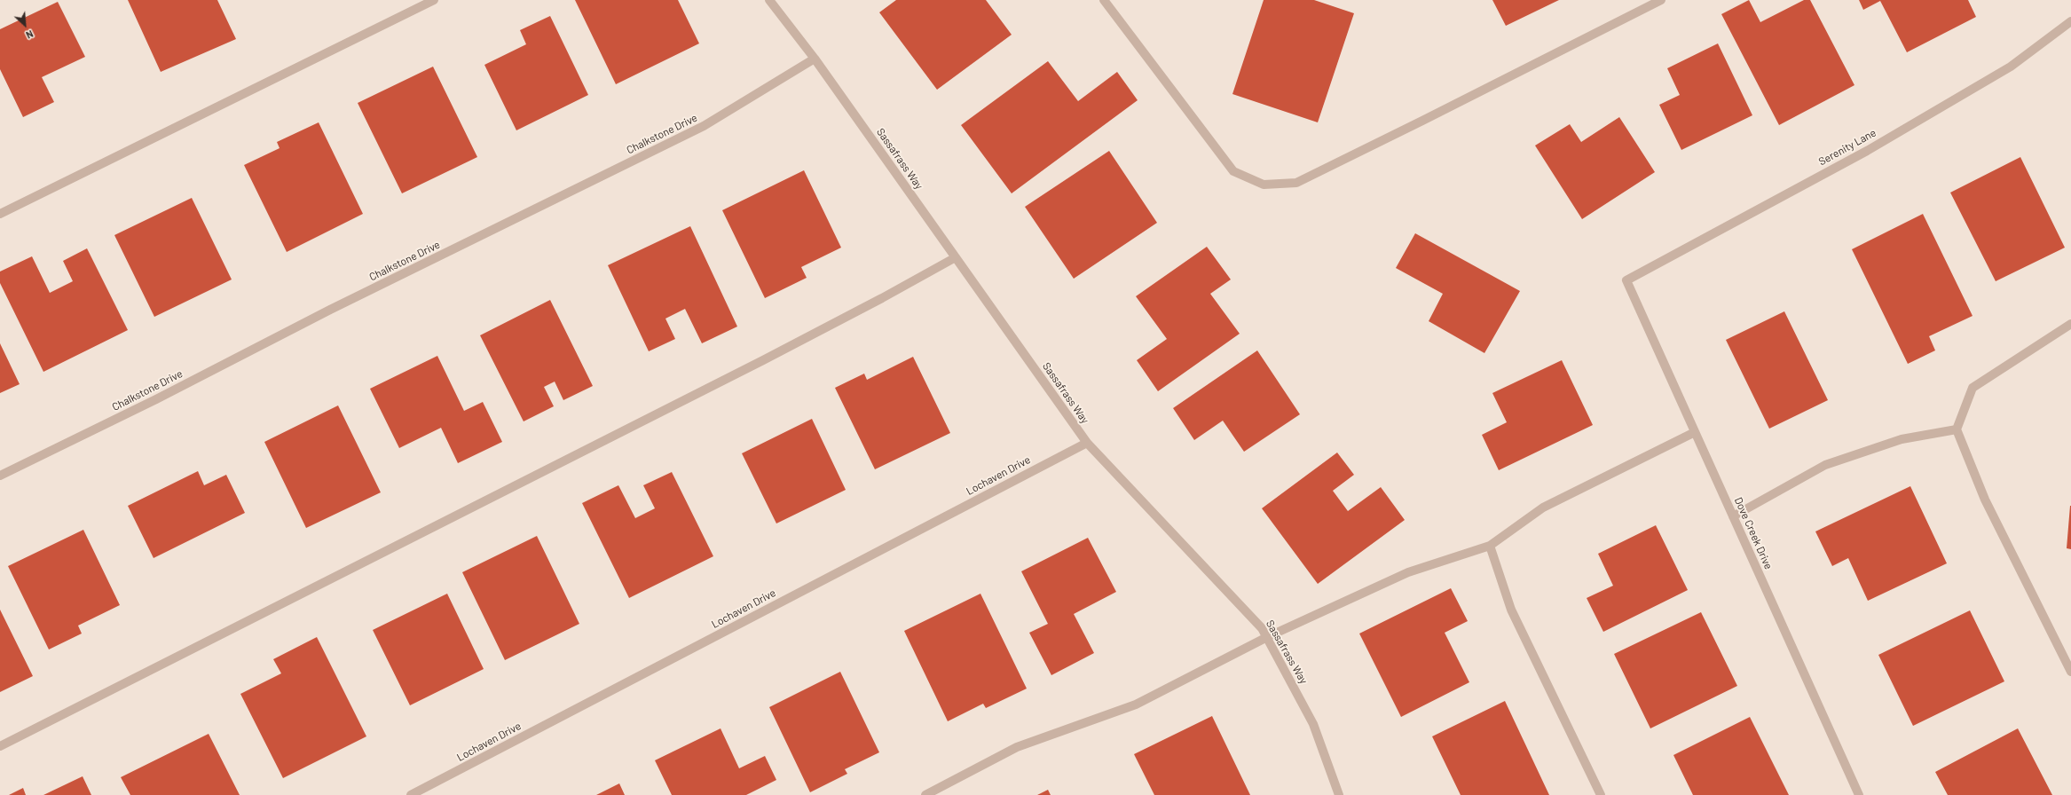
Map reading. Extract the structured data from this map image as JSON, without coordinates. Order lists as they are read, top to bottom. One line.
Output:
{"streets":{"street":["Chalkstone Drive","Serenity Lane","Sassafrass Way","Lochaven Drive","Dove Creek Drive"]},"crossings":[["Chalkstone Drive","Sassafrass Way"],["Serenity Lane","Dove Creek Drive"],["Sassafrass Way","Lochaven Drive"]],"north":"bottom right"}
